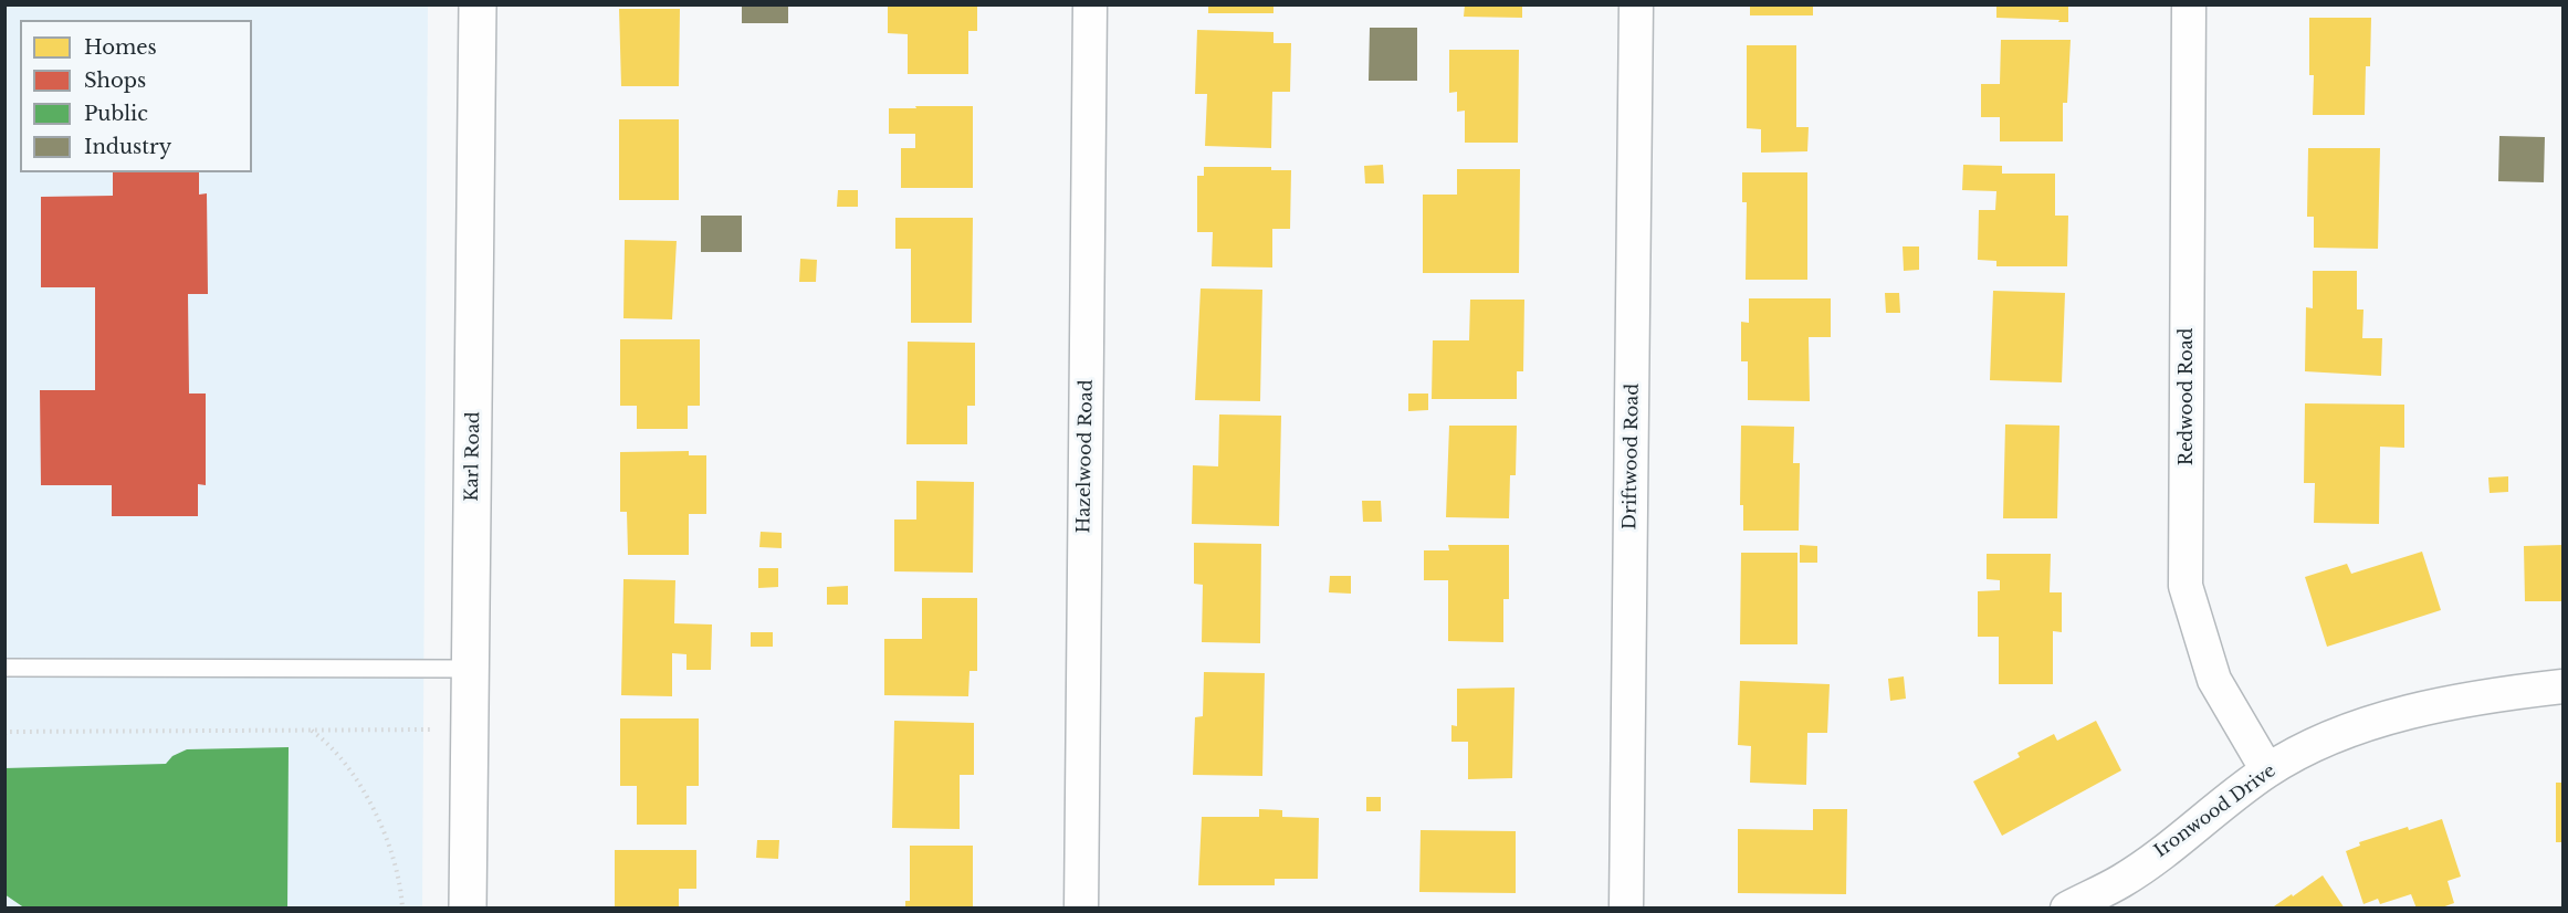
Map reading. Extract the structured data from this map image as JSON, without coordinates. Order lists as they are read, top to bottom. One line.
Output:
{"streets":{"main road":["Karl Road"],"street":["Redwood Road","Hazelwood Road","Driftwood Road","Ironwood Drive"]},"crossings":[["Redwood Road","Ironwood Drive"]],"legend":["Homes","Shops","Public","Industry"]}
